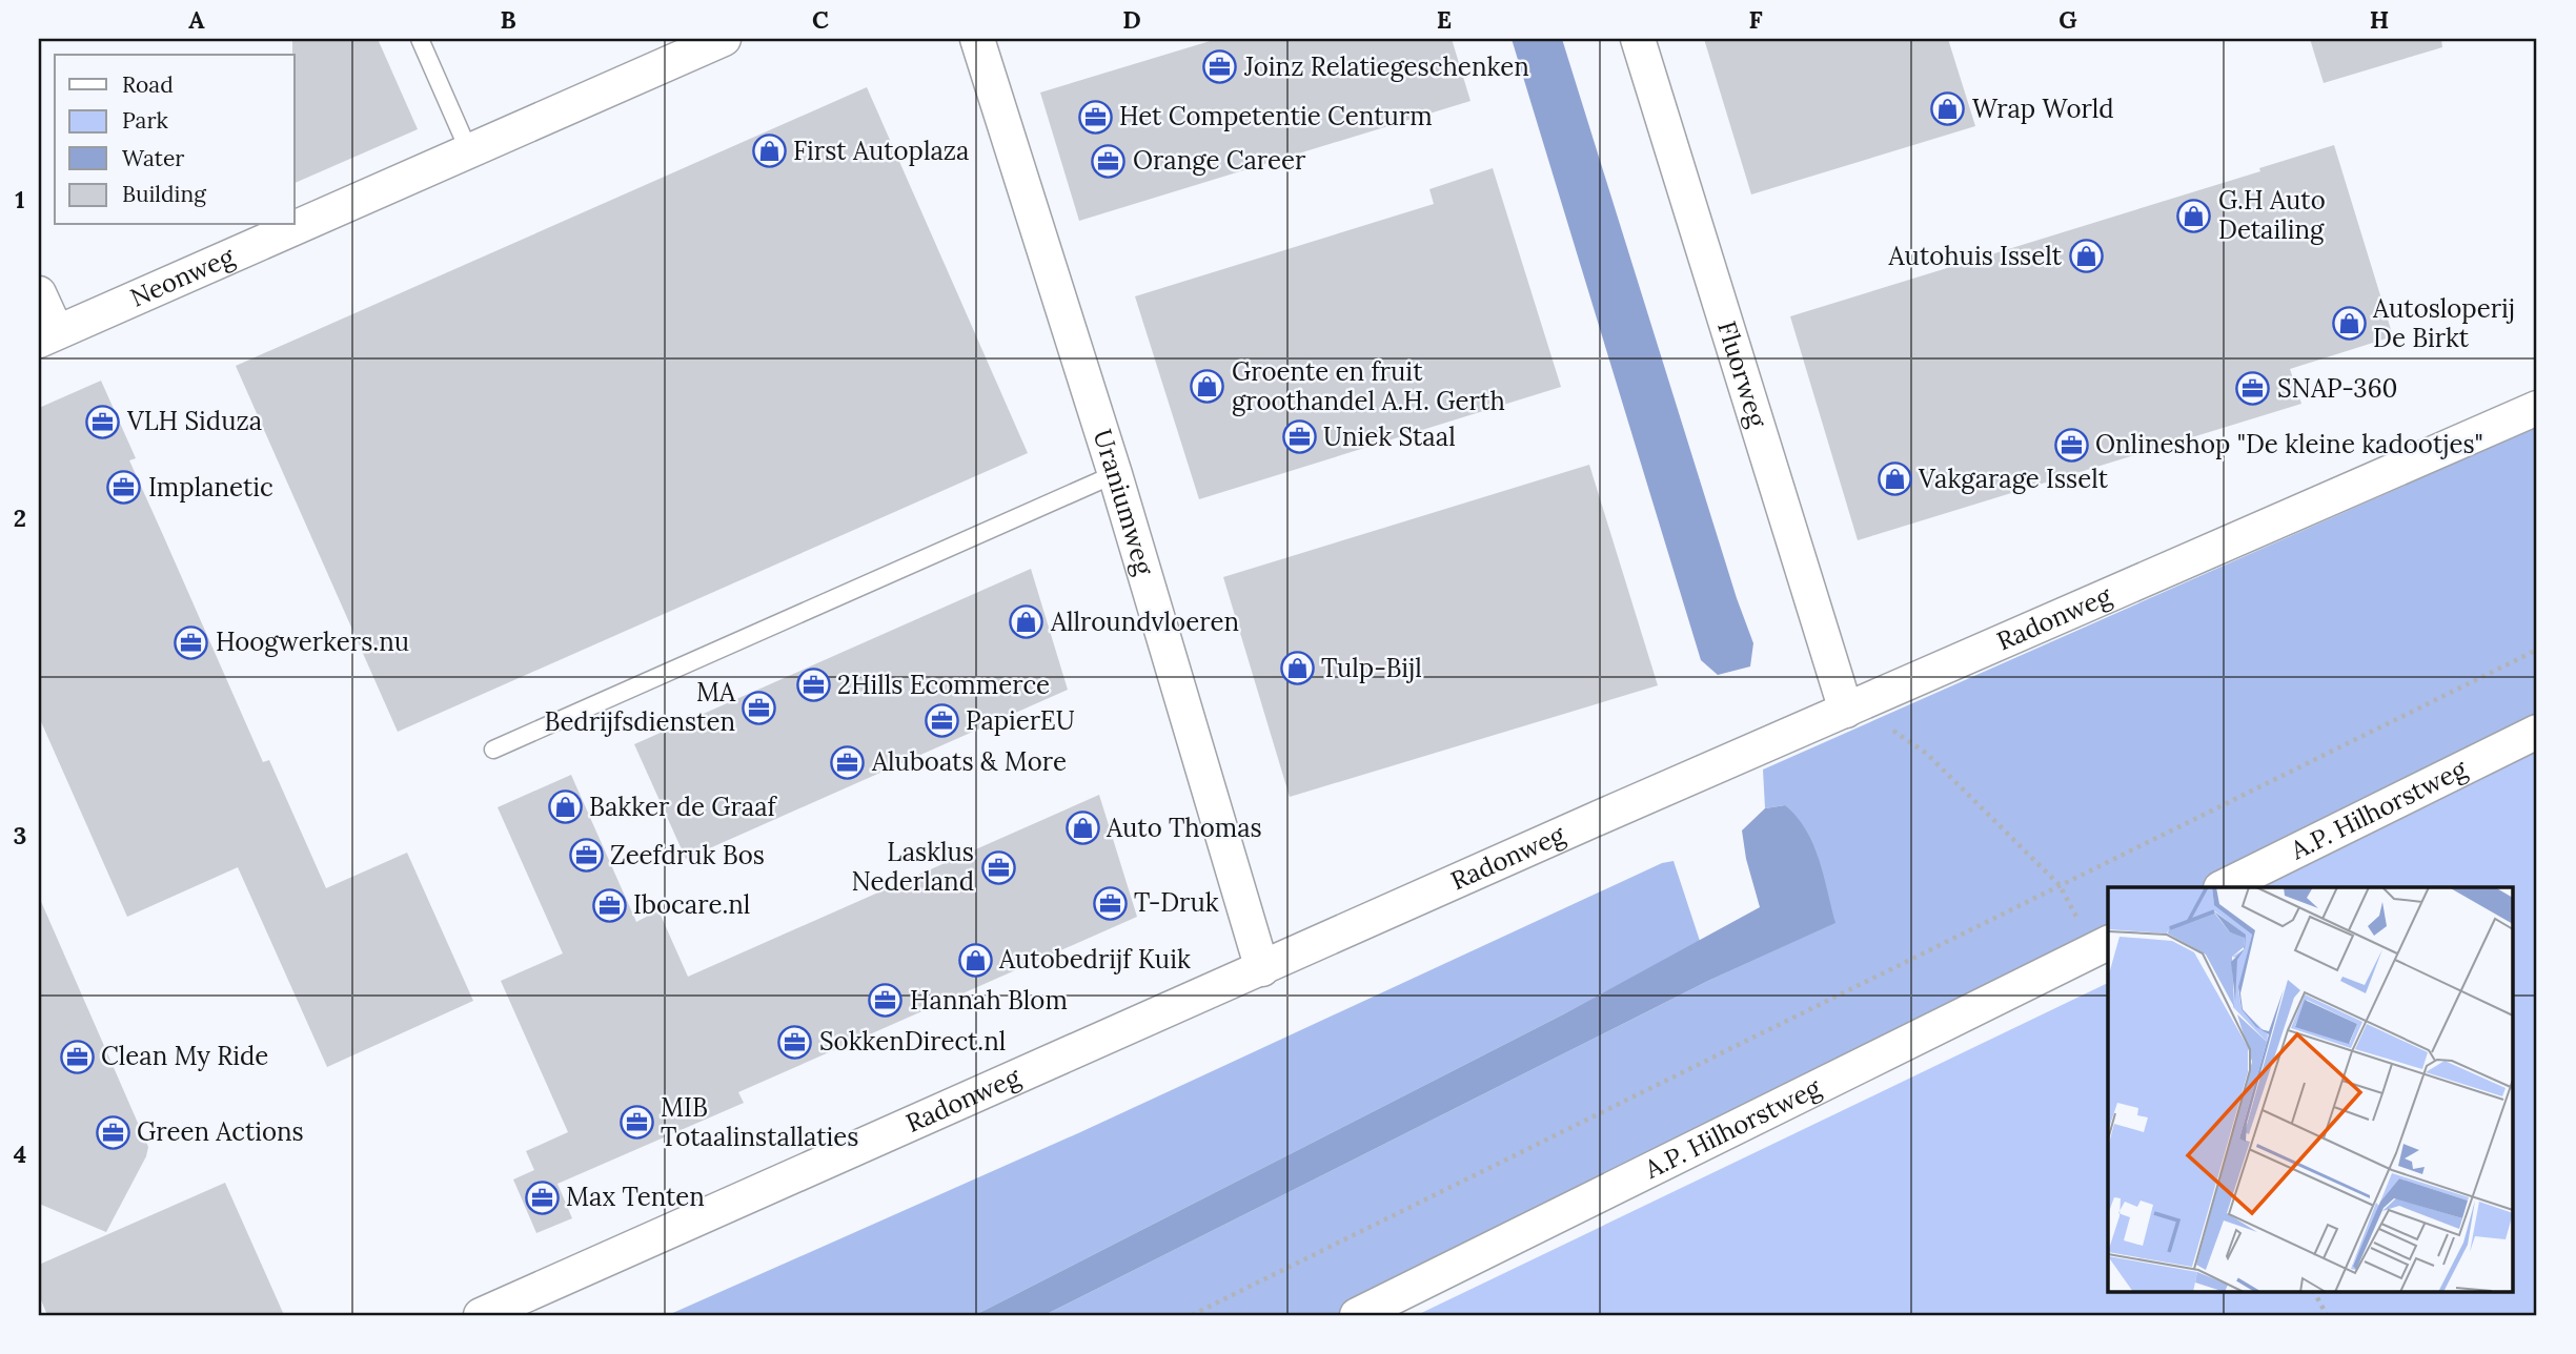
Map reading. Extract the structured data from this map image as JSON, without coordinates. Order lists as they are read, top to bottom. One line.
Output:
{"streets":{"street":["Neonweg","Fluorweg","Uraniumweg","Radonweg","A.P. Hilhorstweg"]},"crossings":[["Fluorweg","Radonweg"],["Uraniumweg","Radonweg"]],"places":{"office":["Joinz Relatiegeschenken","Het Competentie Centurm","Orange Career","SNAP-360","VLH Siduza","Uniek Staal","Onlineshop \"De kleine kadootjes\"","Implanetic","Hoogwerkers.nu","2Hills Ecommerce","MA Bedrijfsdiensten","PapierEU","Aluboats & More","Zeefdruk Bos","Lasklus Nederland","T-Druk","Ibocare.nl","Hannah Blom","SokkenDirect.nl","Clean My Ride","MIB Totaalinstallaties","Green Actions","Max Tenten"],"shop":["Wrap World","First Autoplaza","G.H Auto Detailing","Autohuis Isselt","Autosloperij De Birkt","Groente en fruit groothandel A.H. Gerth","Vakgarage Isselt","Allroundvloeren","Tulp-Bijl","Bakker de Graaf","Auto Thomas","Autobedrijf Kuik"]},"legend":["Road","Park","Water","Building"],"grid":{"columns":["A","B","C","D","E","F","G","H"],"rows":["1","2","3","4"]}}
